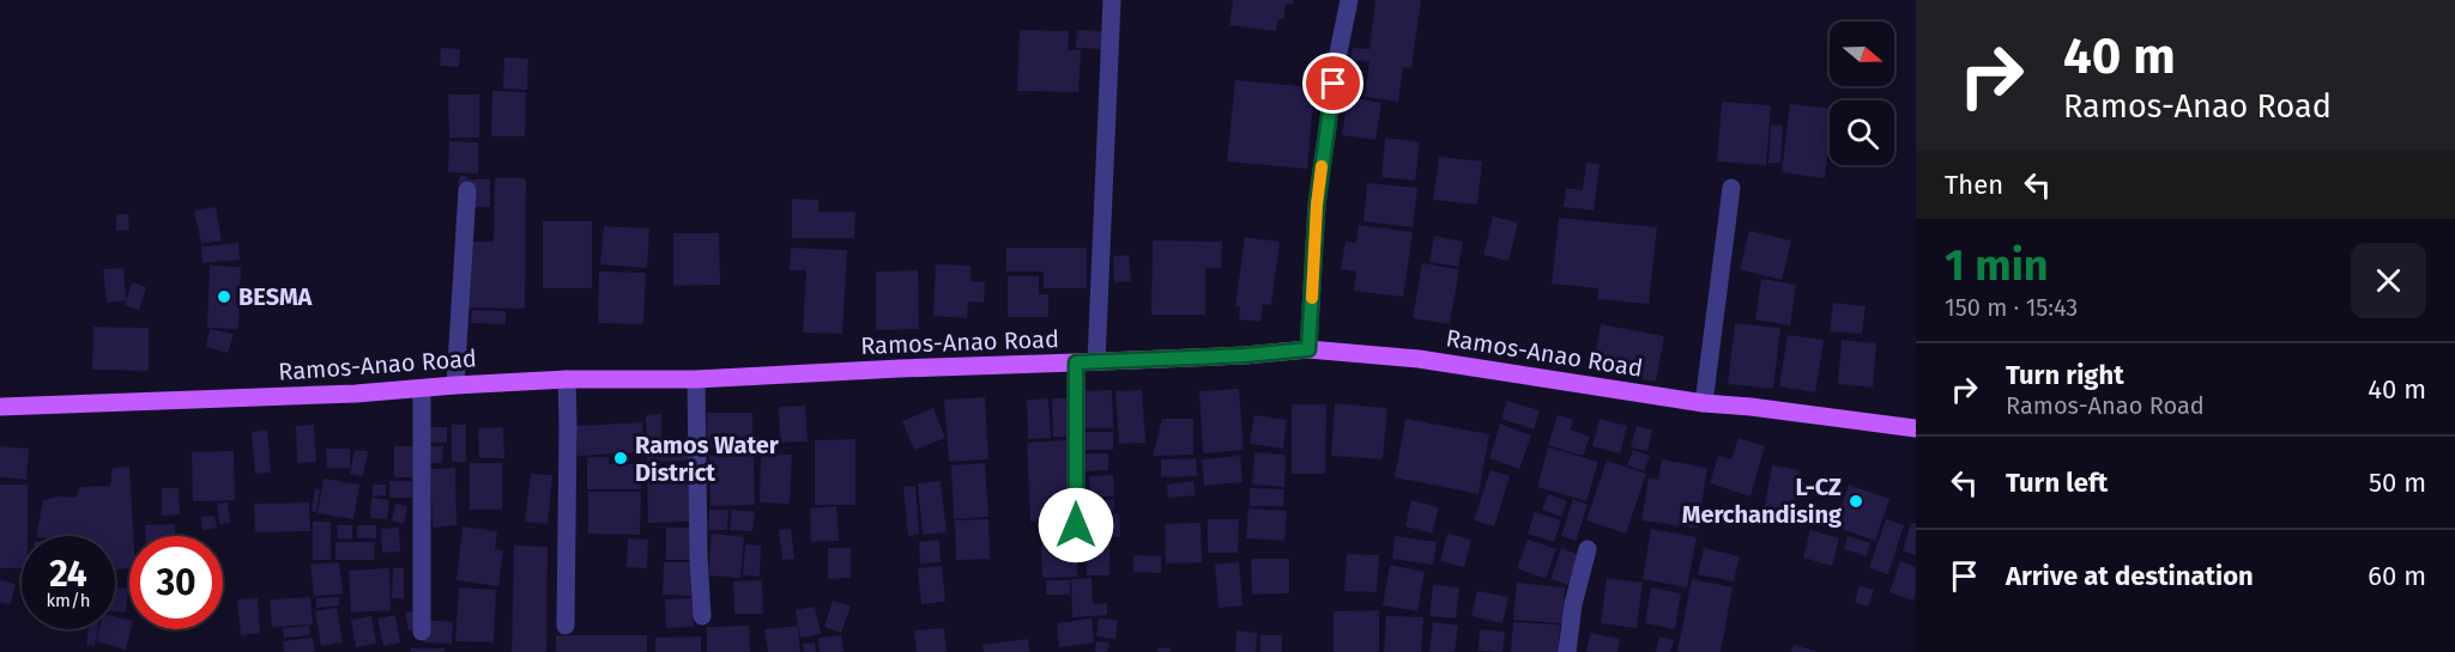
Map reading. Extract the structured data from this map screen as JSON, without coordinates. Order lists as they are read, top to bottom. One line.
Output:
{"streets":{"main road":["Ramos-Anao Road"]},"places":["BESMA","Ramos Water District","L-CZ Merchandising"],"north":"right","page":{"turn":["40 m","Ramos-Anao Road"],"then":"Then","heading":["1 min","150 m · 15:43"],"list":[{"name":"Turn right","note":"Ramos-Anao Road","value":"40 m"},{"name":"Turn left","value":"50 m"},{"name":"Arrive at destination","value":"60 m"}],"speed":"24 km/h","limit":"30"}}
